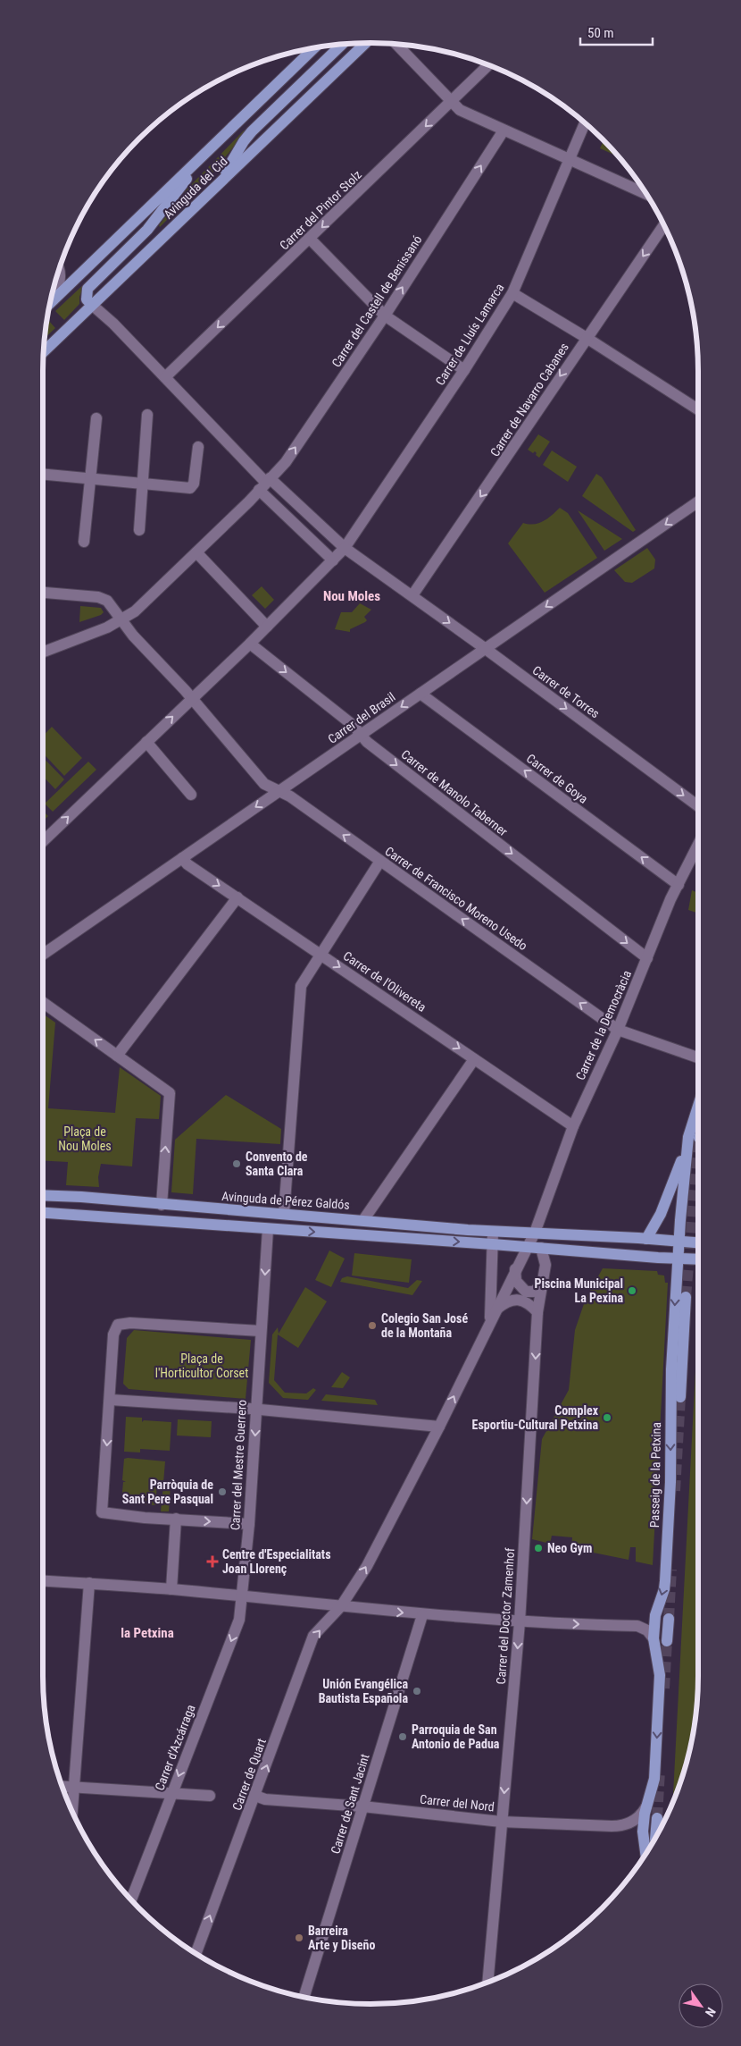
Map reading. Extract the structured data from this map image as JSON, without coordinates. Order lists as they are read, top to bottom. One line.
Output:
{"streets":{"main road":["Avinguda del Cid","Avinguda de Pérez Galdós","Passeig de la Petxina"],"street":["Carrer del Pintor Stolz","Carrer del Castell de Benissanó","Carrer de Lluís Lamarca","Carrer de Navarro Cabanes","Carrer de Torres","Carrer del Brasil","Carrer de Goya","Carrer de Manolo Taberner","Carrer de Francisco Moreno Usedo","Carrer de l'Olivereta","Carrer de la Democràcia","Carrer del Mestre Guerrero","Carrer del Doctor Zamenhof","Carrer d'Azcárraga","Carrer de Quart","Carrer del Nord","Carrer de Sant Jacint"]},"crossings":[["Carrer del Castell de Benissanó","Carrer de Torres"],["Carrer del Castell de Benissanó","Carrer de Francisco Moreno Usedo"],["Carrer de Lluís Lamarca","Carrer de Torres"],["Carrer de Lluís Lamarca","Carrer de Manolo Taberner"],["Carrer de Lluís Lamarca","Carrer de Francisco Moreno Usedo"],["Carrer de Navarro Cabanes","Carrer de Torres"],["Carrer de Torres","Carrer del Brasil"],["Carrer del Brasil","Carrer de Goya"],["Carrer del Brasil","Carrer de Manolo Taberner"],["Carrer del Brasil","Carrer de Francisco Moreno Usedo"],["Carrer del Brasil","Carrer de l'Olivereta"],["Carrer de Goya","Carrer de la Democràcia"],["Carrer de Manolo Taberner","Carrer de la Democràcia"],["Carrer de Francisco Moreno Usedo","Carrer de la Democràcia"],["Carrer de l'Olivereta","Carrer de la Democràcia"],["Carrer de la Democràcia","Avinguda de Pérez Galdós"],["Avinguda de Pérez Galdós","Passeig de la Petxina"],["Carrer del Mestre Guerrero","Carrer d'Azcárraga"],["Passeig de la Petxina","Carrer del Nord"],["Carrer del Doctor Zamenhof","Carrer de Quart"],["Carrer del Doctor Zamenhof","Carrer del Nord"],["Carrer de Quart","Carrer del Nord"],["Carrer del Nord","Carrer de Sant Jacint"]],"one_way":["Carrer del Pintor Stolz","Carrer del Castell de Benissanó","Carrer de Navarro Cabanes","Carrer de Torres","Carrer del Brasil","Carrer de Goya","Carrer de Manolo Taberner","Carrer de Francisco Moreno Usedo","Carrer de l'Olivereta","Carrer del Mestre Guerrero","Passeig de la Petxina","Carrer del Doctor Zamenhof","Carrer d'Azcárraga","Carrer de Quart"],"districts":["Nou Moles","la Petxina"],"parks":["Plaça de Nou Moles","Plaça de l'Horticultor Corset"],"places":{"other":["Convento de Santa Clara","Piscina Municipal La Pexina","Colegio San José de la Montaña","Complex Esportiu-Cultural Petxina","Parròquia de Sant Pere Pasqual","Neo Gym","Unión Evangélica Bautista Española","Parroquia de San Antonio de Padua","Barreira Arte y Diseño"],"health":["Centre d'Especialitats Joan Llorenç"]},"scale_bar":"50 m","north":"bottom right"}
